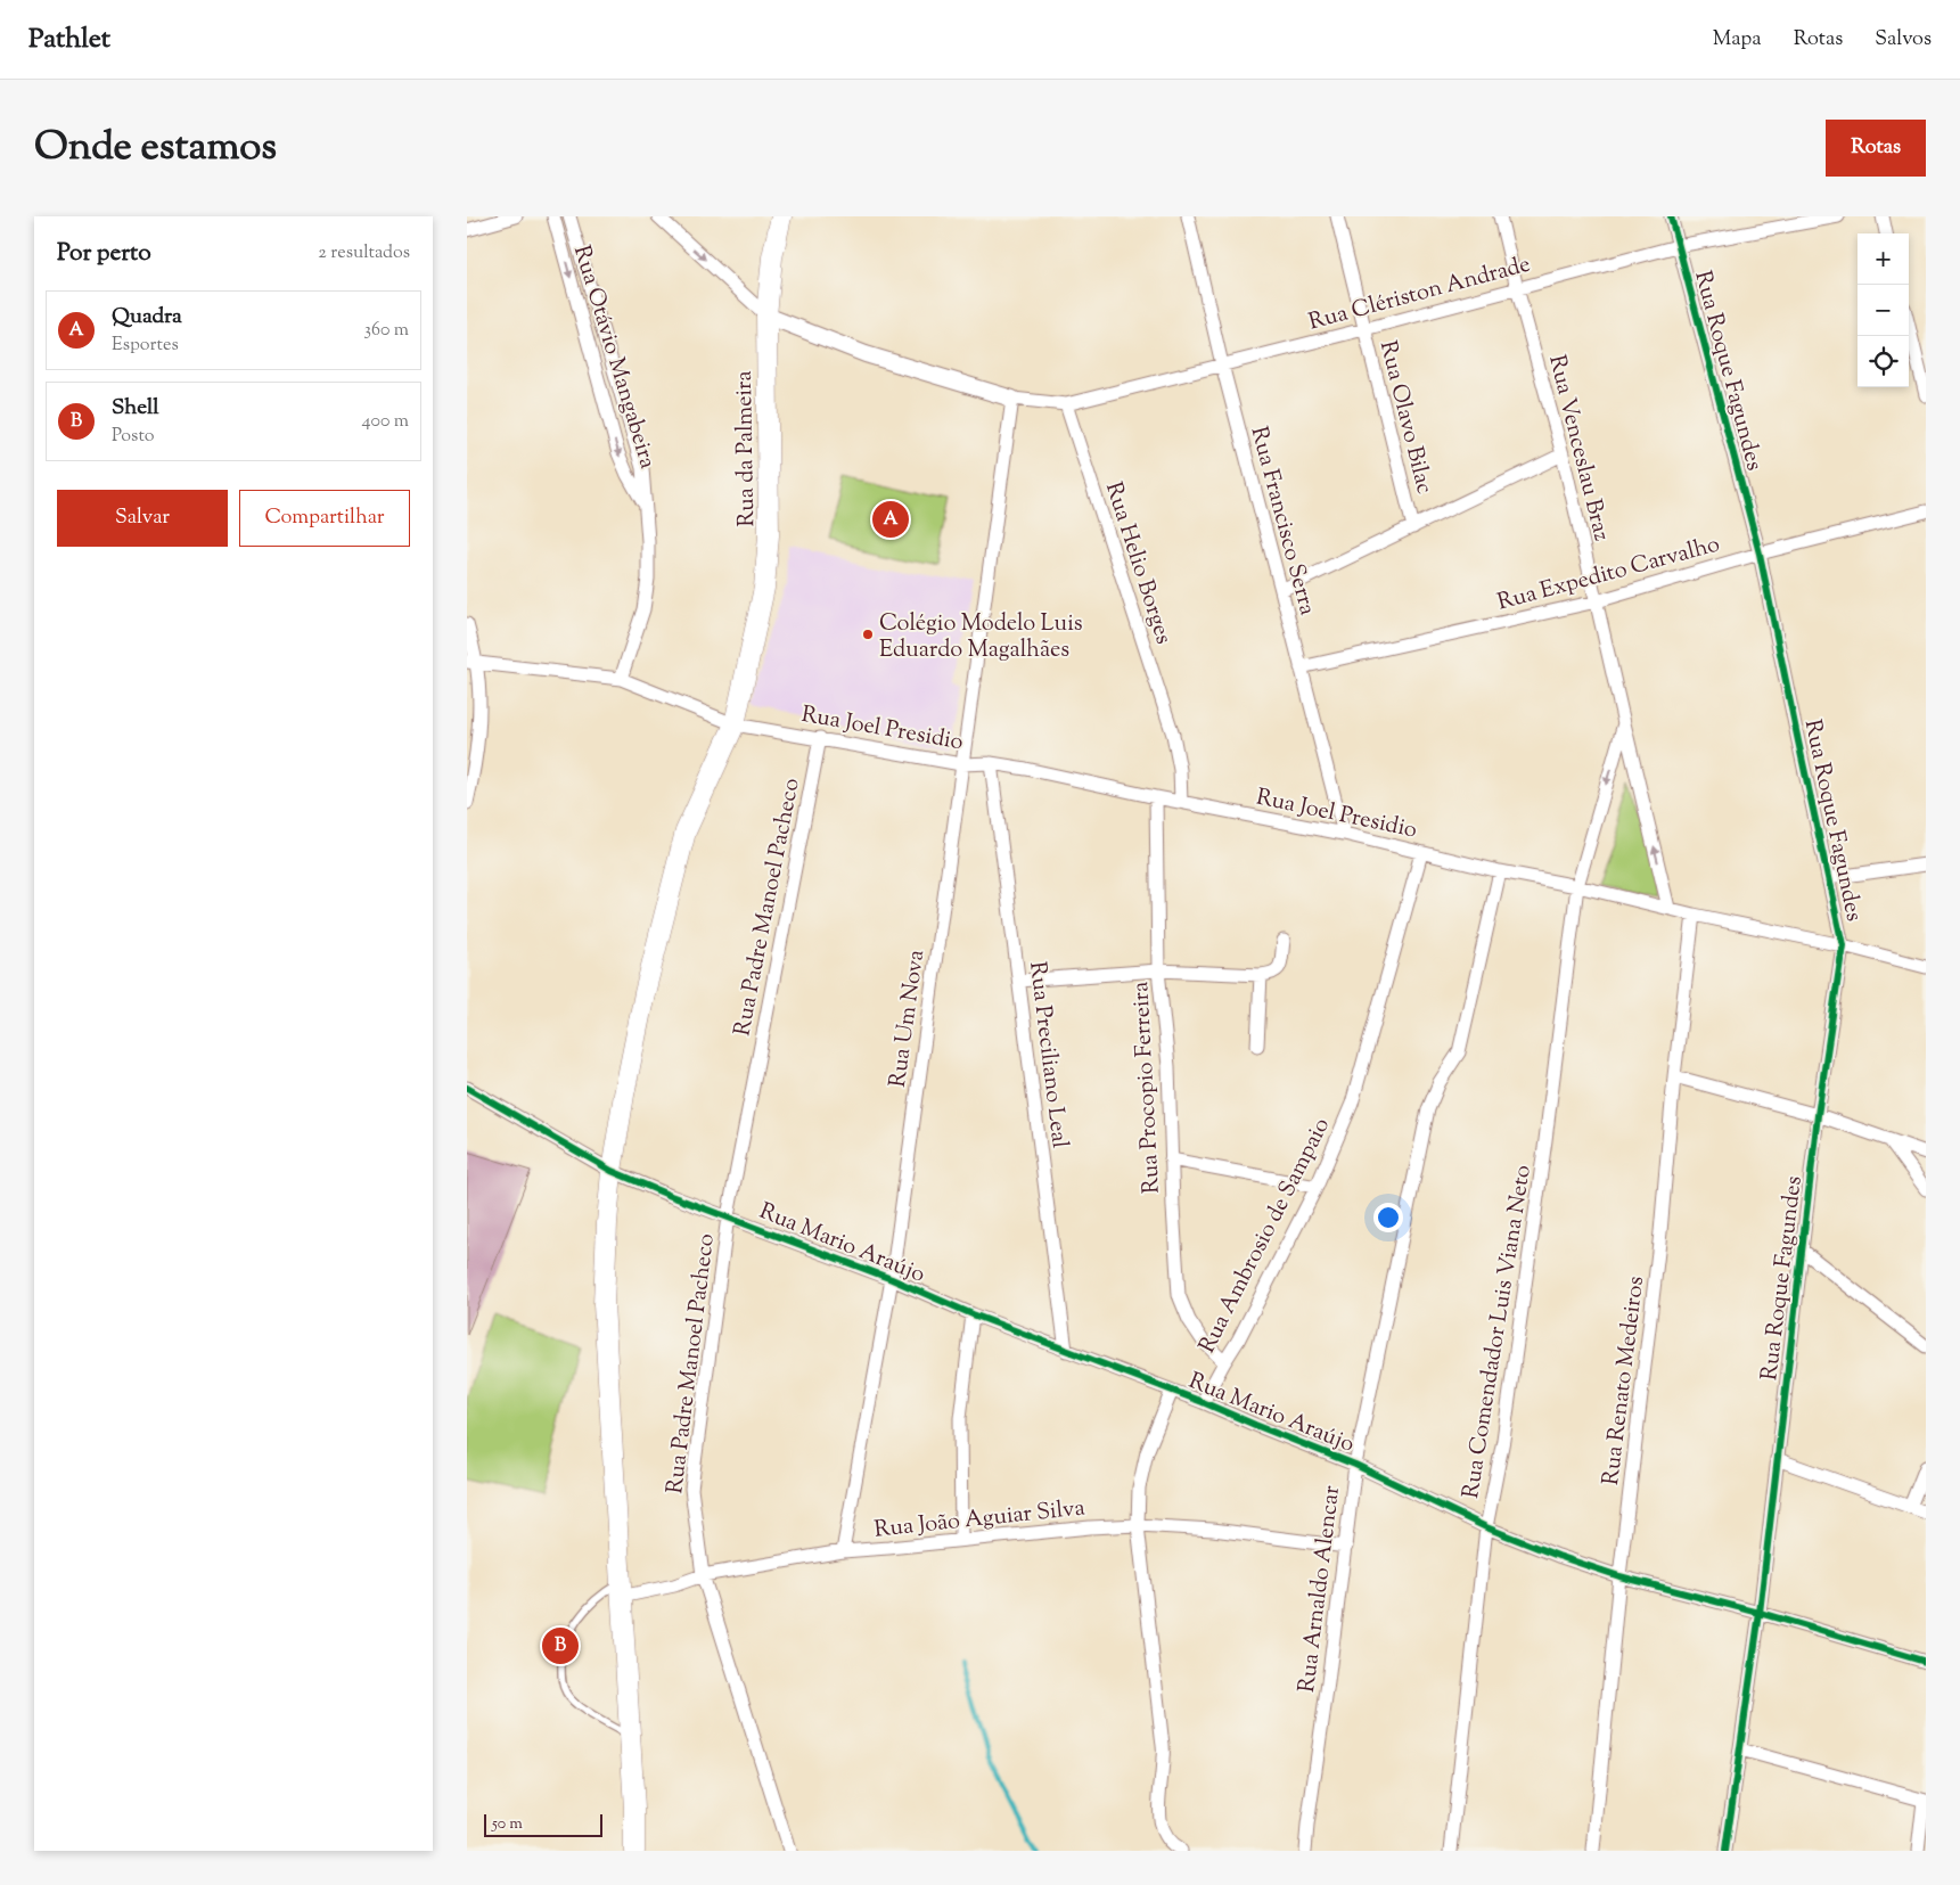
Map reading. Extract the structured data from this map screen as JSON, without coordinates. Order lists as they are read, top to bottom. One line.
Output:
{"streets":{"main road":["Rua da Palmeira"],"street":["Rua Clériston Andrade","Rua Otávio Mangabeira","Rua Roque Fagundes","Rua Olavo Bilac","Rua Venceslau Braz","Rua Francisco Serra","Rua Helio Borges","Rua Expedito Carvalho","Rua Joel Presidio","Rua Padre Manoel Pacheco","Rua Um Nova","Rua Preciliano Leal","Rua Procopio Ferreira","Rua Ambrosio de Sampaio","Rua Mario Araújo","Rua Comendador Luis Viana Neto","Rua Renato Medeiros","Rua João Aguiar Silva","Rua Arnaldo Alencar"]},"crossings":[["Rua Clériston Andrade","Rua Roque Fagundes"],["Rua Clériston Andrade","Rua Olavo Bilac"],["Rua Clériston Andrade","Rua Venceslau Braz"],["Rua Clériston Andrade","Rua Francisco Serra"],["Rua Clériston Andrade","Rua Helio Borges"],["Rua Clériston Andrade","Rua Um Nova"],["Rua Otávio Mangabeira","Rua Joel Presidio"],["Rua Roque Fagundes","Rua Expedito Carvalho"],["Rua Roque Fagundes","Rua Joel Presidio"],["Rua Roque Fagundes","Rua Mario Araújo"],["Rua Venceslau Braz","Rua Expedito Carvalho"],["Rua Venceslau Braz","Rua Joel Presidio"],["Rua Venceslau Braz","Rua Comendador Luis Viana Neto"],["Rua da Palmeira","Rua Joel Presidio"],["Rua da Palmeira","Rua Mario Araújo"],["Rua da Palmeira","Rua João Aguiar Silva"],["Rua Francisco Serra","Rua Expedito Carvalho"],["Rua Francisco Serra","Rua Joel Presidio"],["Rua Helio Borges","Rua Joel Presidio"],["Rua Joel Presidio","Rua Padre Manoel Pacheco"],["Rua Joel Presidio","Rua Um Nova"],["Rua Joel Presidio","Rua Preciliano Leal"],["Rua Joel Presidio","Rua Procopio Ferreira"],["Rua Joel Presidio","Rua Ambrosio de Sampaio"],["Rua Joel Presidio","Rua Comendador Luis Viana Neto"],["Rua Joel Presidio","Rua Renato Medeiros"],["Rua Joel Presidio","Rua Arnaldo Alencar"],["Rua Padre Manoel Pacheco","Rua Mario Araújo"],["Rua Padre Manoel Pacheco","Rua João Aguiar Silva"],["Rua Um Nova","Rua Mario Araújo"],["Rua Um Nova","Rua João Aguiar Silva"],["Rua Preciliano Leal","Rua Mario Araújo"],["Rua Procopio Ferreira","Rua Ambrosio de Sampaio"],["Rua Ambrosio de Sampaio","Rua Mario Araújo"],["Rua Mario Araújo","Rua Comendador Luis Viana Neto"],["Rua Mario Araújo","Rua Renato Medeiros"],["Rua Mario Araújo","Rua Arnaldo Alencar"],["Rua João Aguiar Silva","Rua Arnaldo Alencar"]],"places":["Colégio Modelo Luis Eduardo Magalhães"],"scale_bar":"50 m","page":{"header":"Pathlet","nav":["Mapa","Rotas","Salvos"],"title":"Onde estamos","buttons":["Rotas",["Salvar","Compartilhar"]],"heading":["Por perto","2 resultados"],"map_buttons":["+","−"],"list":[{"mark":"A","name":"Quadra","note":"Esportes","value":"360 m"},{"mark":"B","name":"Shell","note":"Posto","value":"400 m"}],"pins":["A","B"],"scale":"50 m"}}
